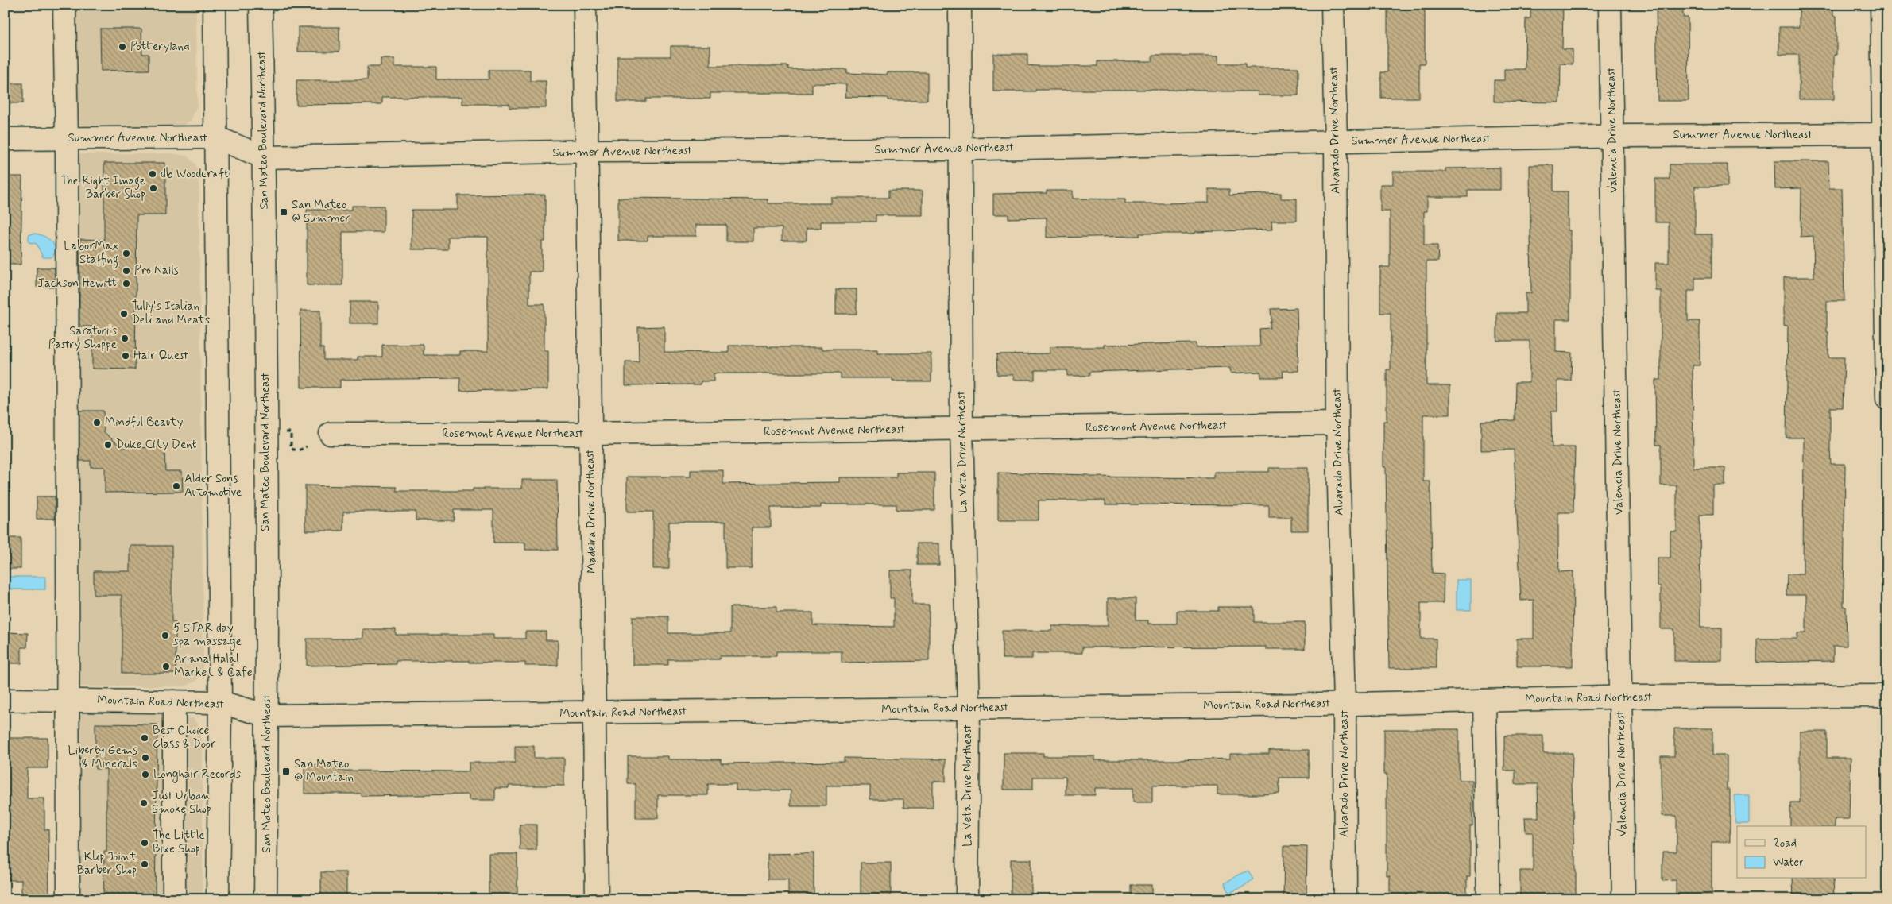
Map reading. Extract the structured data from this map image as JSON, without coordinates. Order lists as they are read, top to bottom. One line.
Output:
{"streets":{"street":["San Mateo Boulevard Northeast","Alvarado Drive Northeast","Valencia Drive Northeast","Summer Avenue Northeast","Rosemont Avenue Northeast","La Veta Drive Northeast","Madeira Drive Northeast","Mountain Road Northeast"]},"crossings":[["San Mateo Boulevard Northeast","Summer Avenue Northeast"],["San Mateo Boulevard Northeast","Mountain Road Northeast"],["Alvarado Drive Northeast","Summer Avenue Northeast"],["Alvarado Drive Northeast","Rosemont Avenue Northeast"],["Alvarado Drive Northeast","Mountain Road Northeast"],["Valencia Drive Northeast","Summer Avenue Northeast"],["Valencia Drive Northeast","Mountain Road Northeast"],["Summer Avenue Northeast","La Veta Drive Northeast"],["Summer Avenue Northeast","Madeira Drive Northeast"],["Rosemont Avenue Northeast","La Veta Drive Northeast"],["Rosemont Avenue Northeast","Madeira Drive Northeast"],["La Veta Drive Northeast","Mountain Road Northeast"],["Madeira Drive Northeast","Mountain Road Northeast"]],"places":{"other":["Potteryland","db Woodcraft","The Right Image Barber Shop","LaborMax Staffing","Pro Nails","Jackson Hewitt","Tully's Italian Deli and Meats","Saratori's Pastry Shoppe","Hair Quest","Mindful Beauty","Duke City Dent","Alder Sons Automotive","5 STAR day spa massage","Ariana Halal Market & Cafe","Best Choice Glass & Door","Liberty Gems & Minerals","Longhair Records","Just Urban Smoke Shop","The Little Bike Shop","Klip Joint Barber Shop"],"transit":["San Mateo @ Summer","San Mateo @ Mountain"]},"legend":["Road","Water"]}
